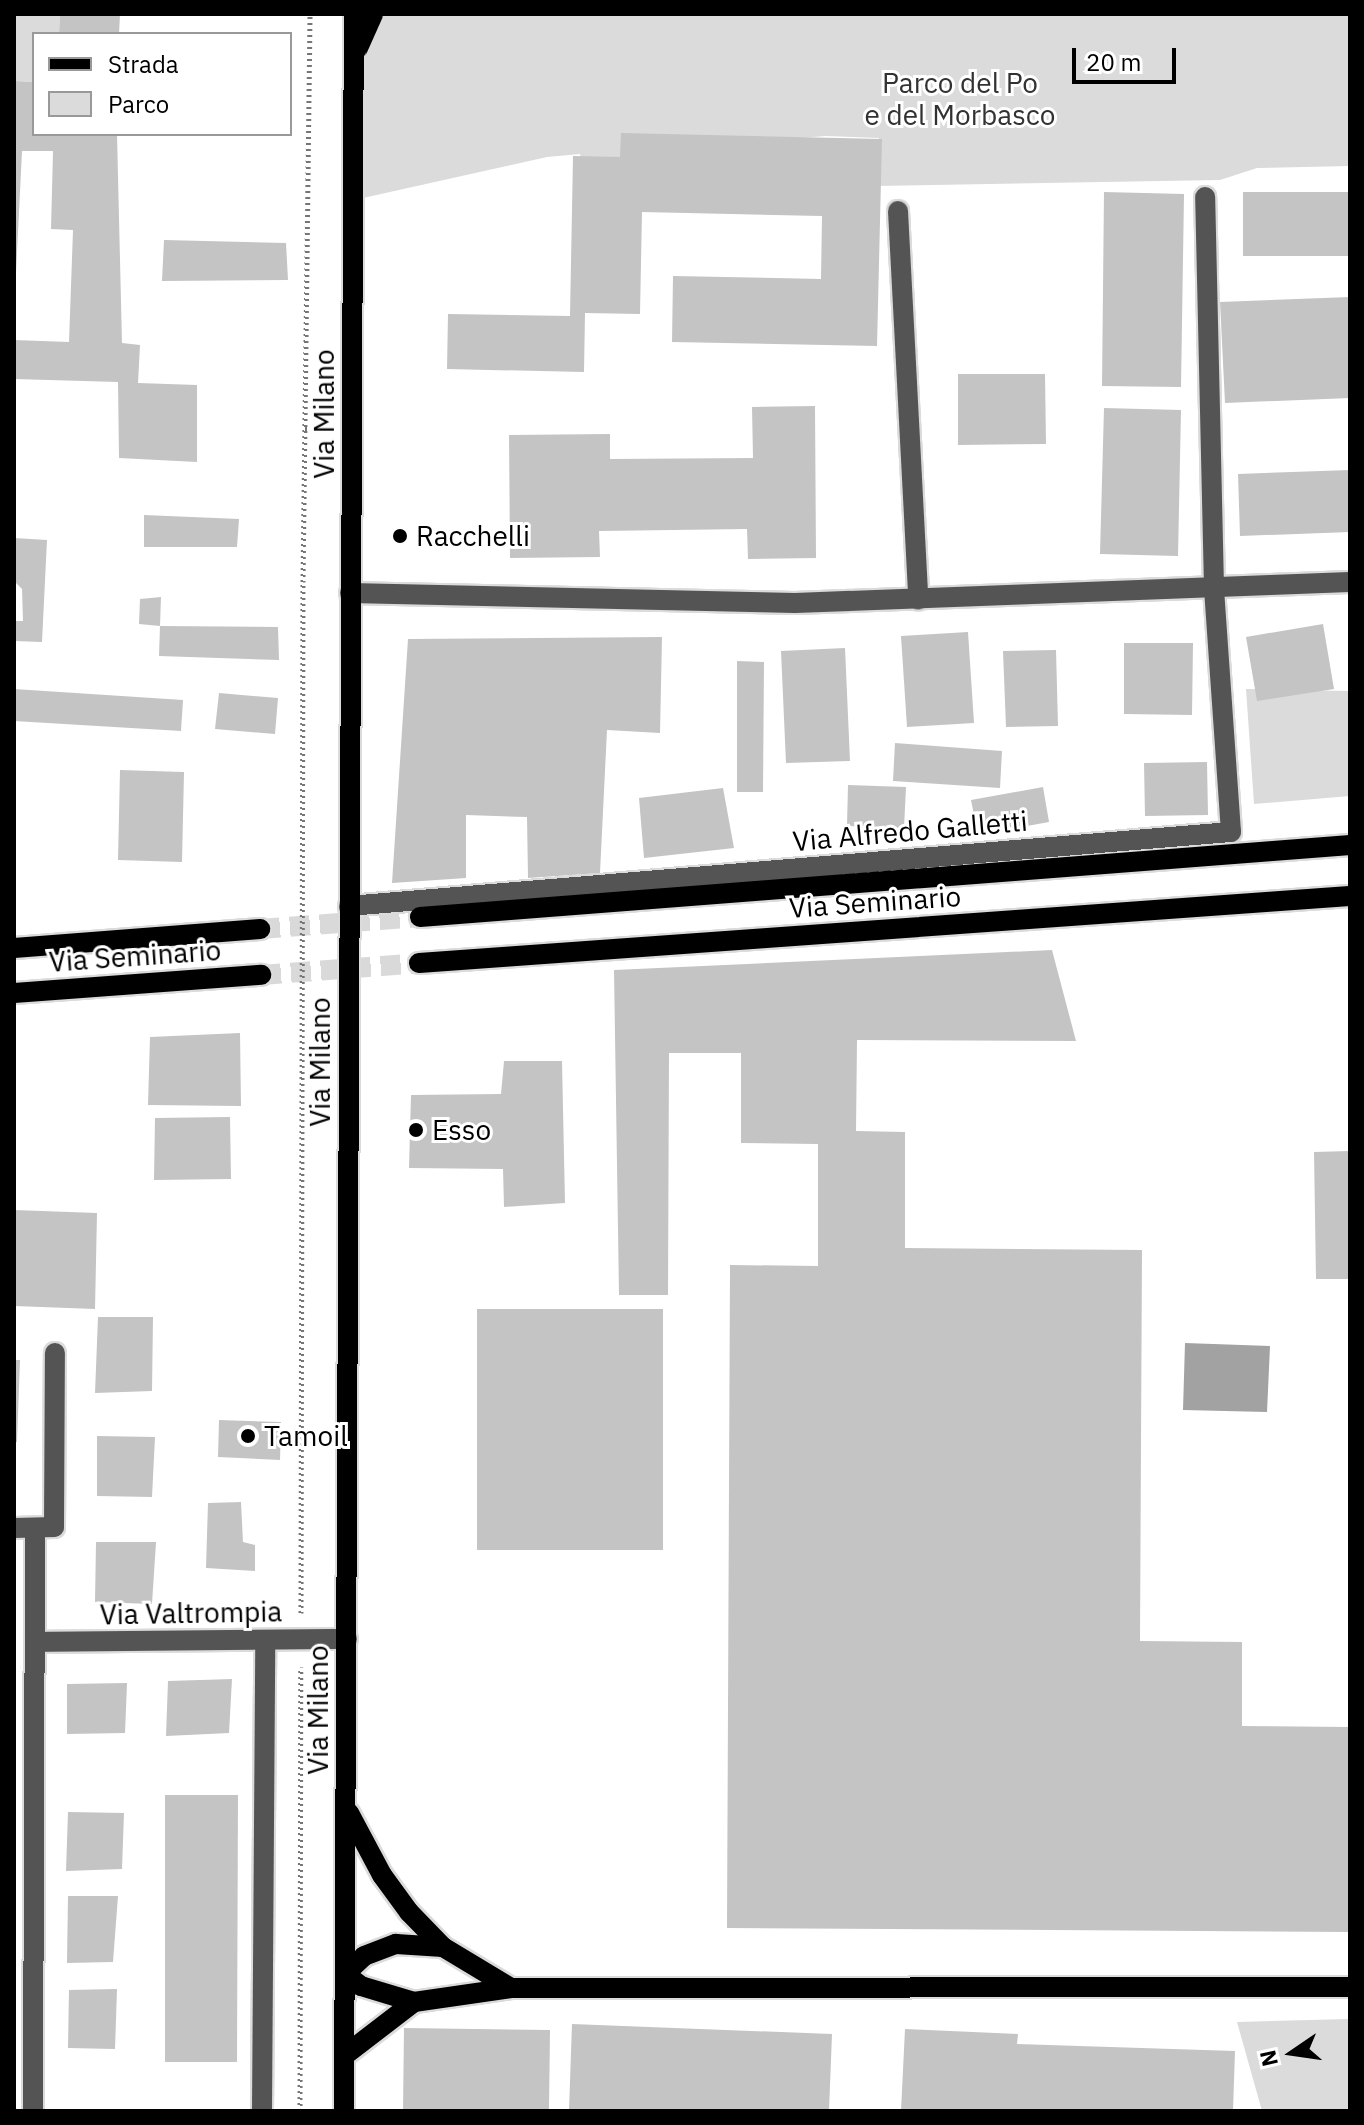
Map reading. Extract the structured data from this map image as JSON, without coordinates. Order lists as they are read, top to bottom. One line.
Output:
{"streets":{"main road":["Via Milano","Via Seminario"],"street":["Via Alfredo Galletti","Via Valtrompia"]},"crossings":[["Via Milano","Via Alfredo Galletti"],["Via Milano","Via Valtrompia"]],"parks":["Parco del Po e del Morbasco"],"places":["Racchelli","Esso","Tamoil"],"legend":["Strada","Parco"],"scale_bar":"20 m","north":"left"}
